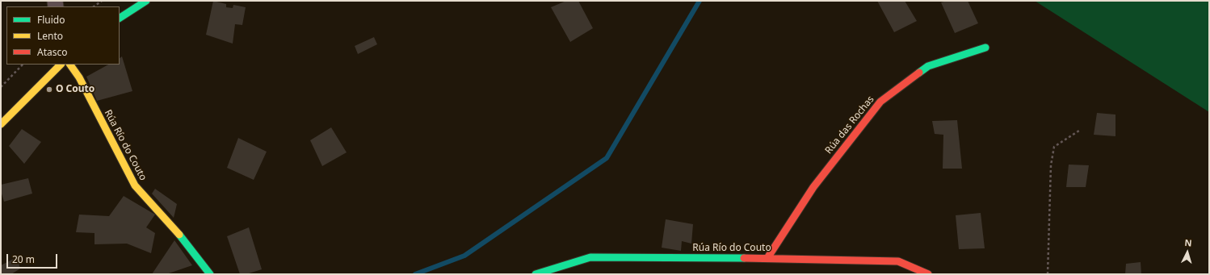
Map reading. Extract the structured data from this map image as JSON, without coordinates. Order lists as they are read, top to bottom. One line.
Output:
{"streets":{"street":["Rúa das Rochas","Rúa Río do Couto"]},"crossings":[["Rúa das Rochas","Rúa Río do Couto"]],"places":["O Couto"],"legend":["Fluido","Lento","Atasco"],"scale_bar":"20 m","north":"top"}
